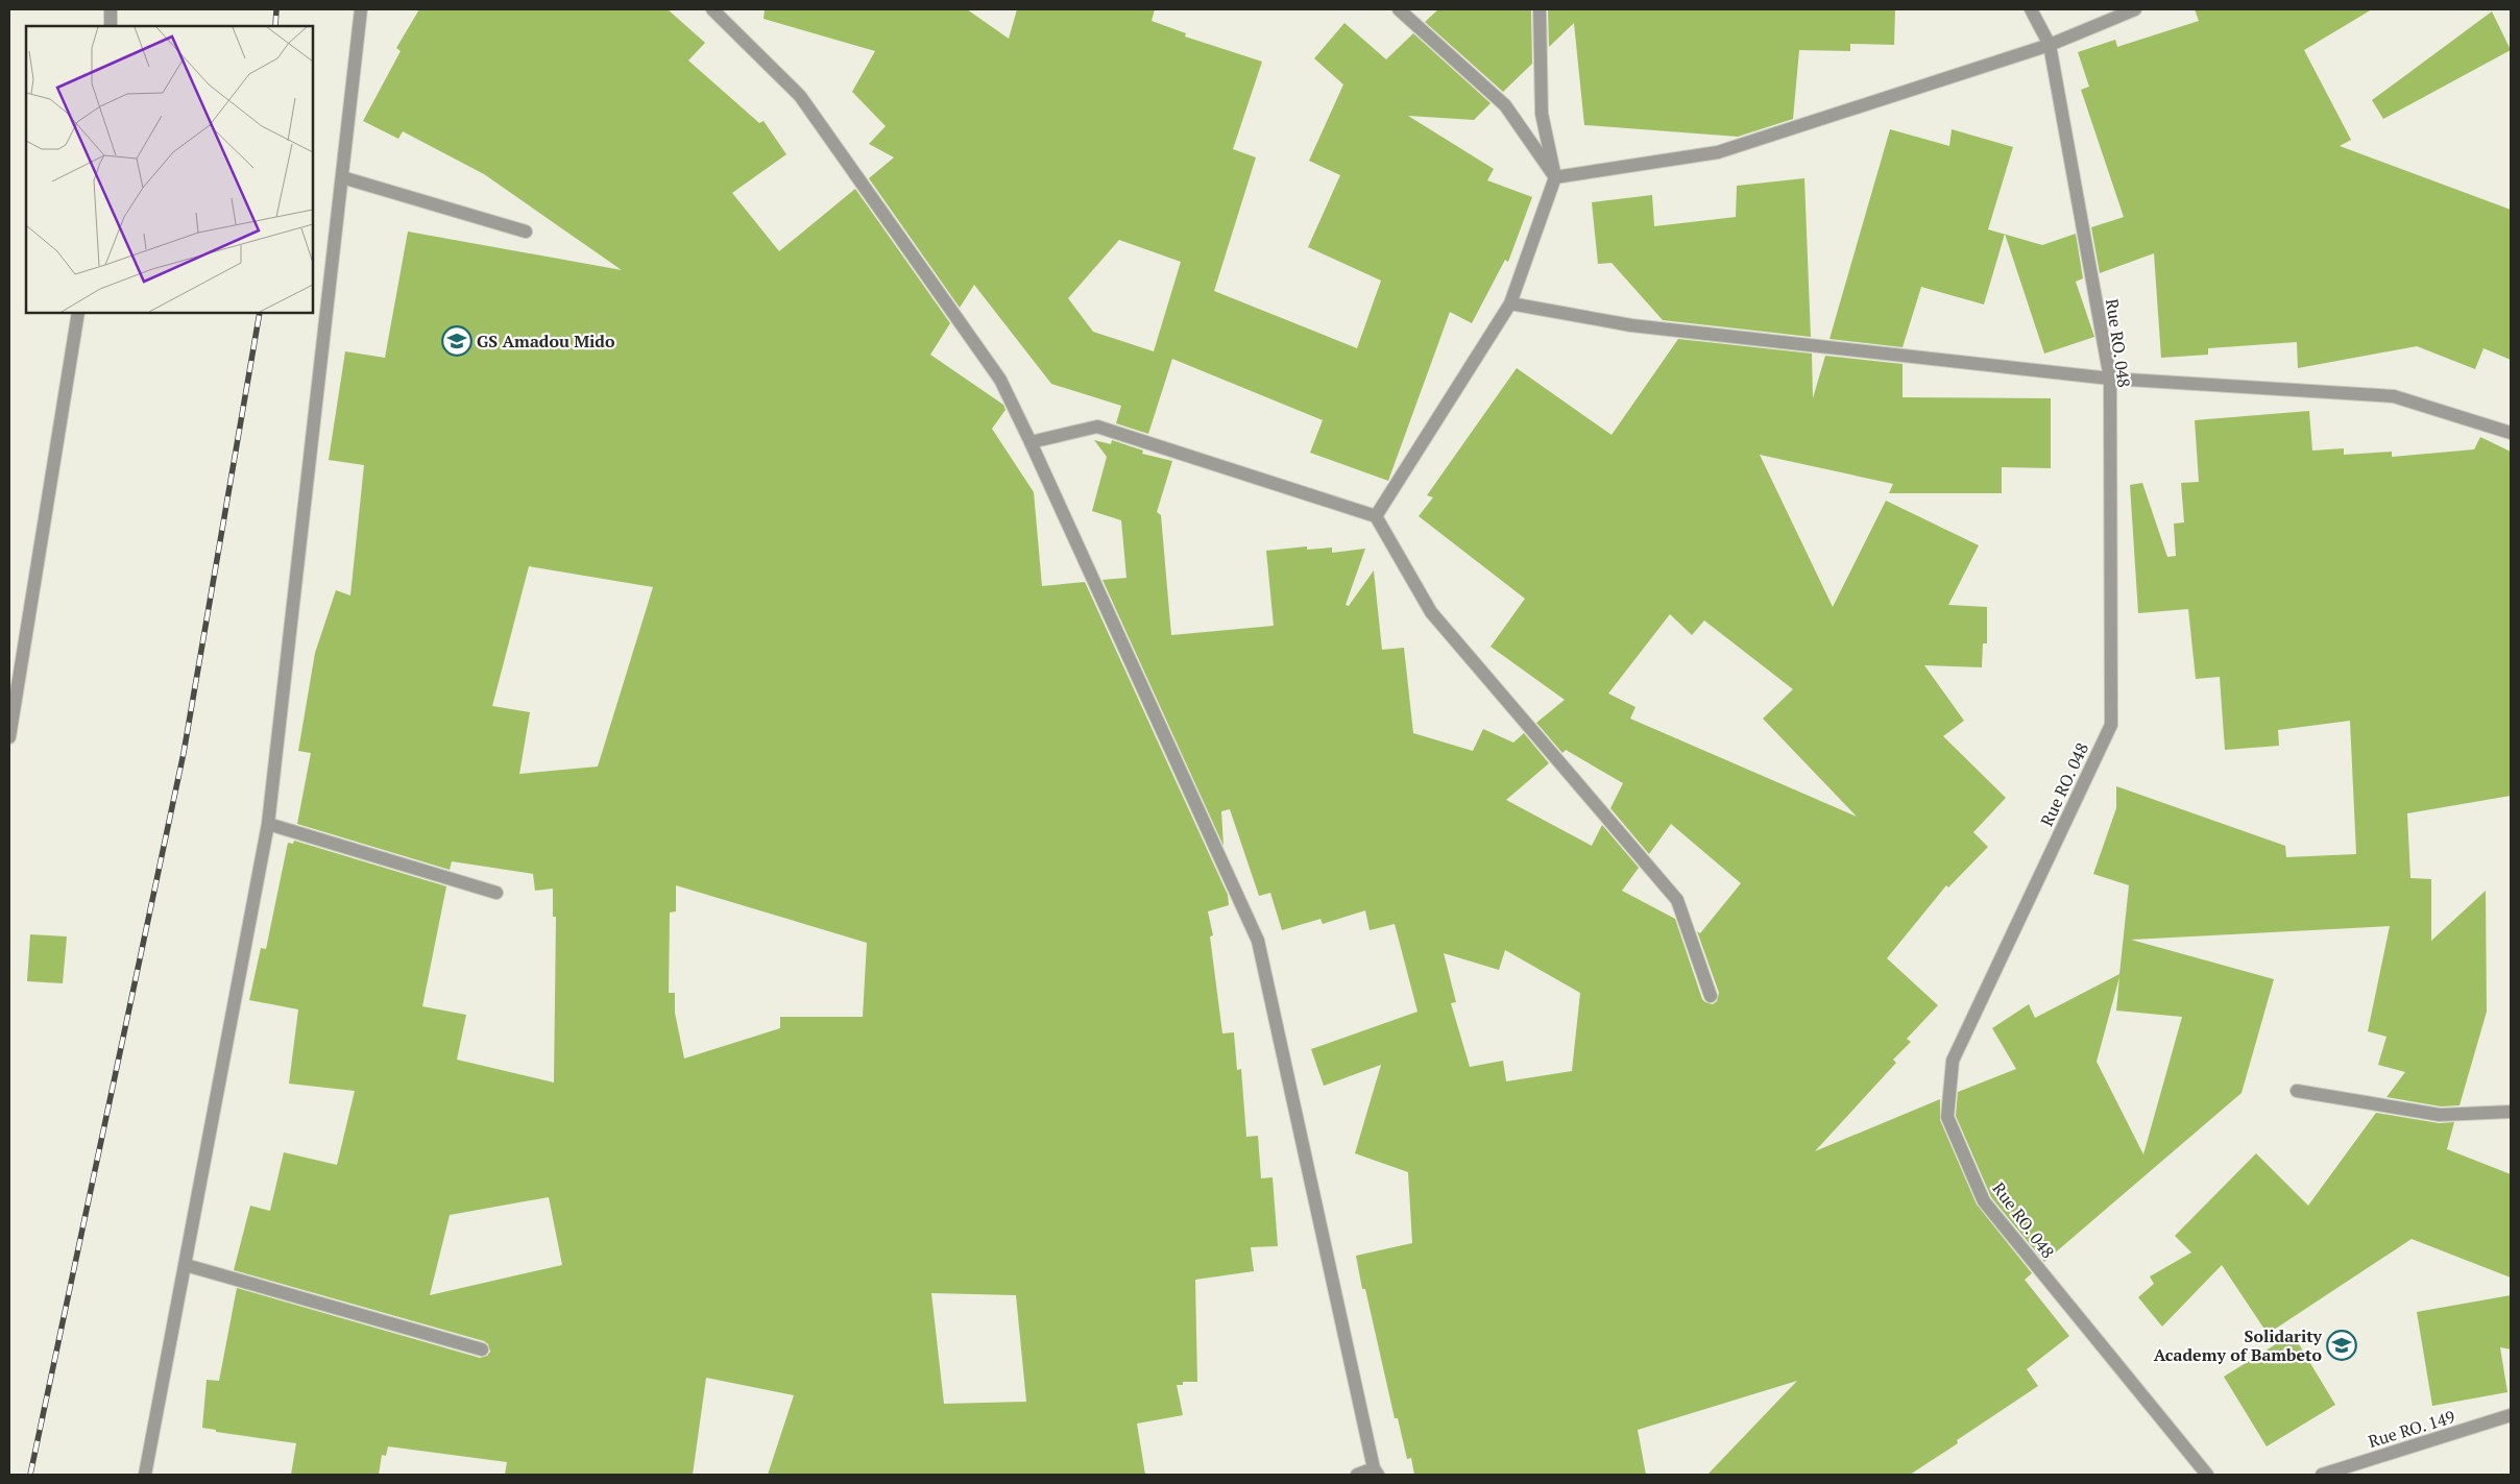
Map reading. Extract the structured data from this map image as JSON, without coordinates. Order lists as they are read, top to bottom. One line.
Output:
{"streets":{"street":["Rue RO. 048","Rue RO. 149"]},"places":{"school or university":["GS Amadou Mido","Solidarity Academy of Bambeto"]}}
